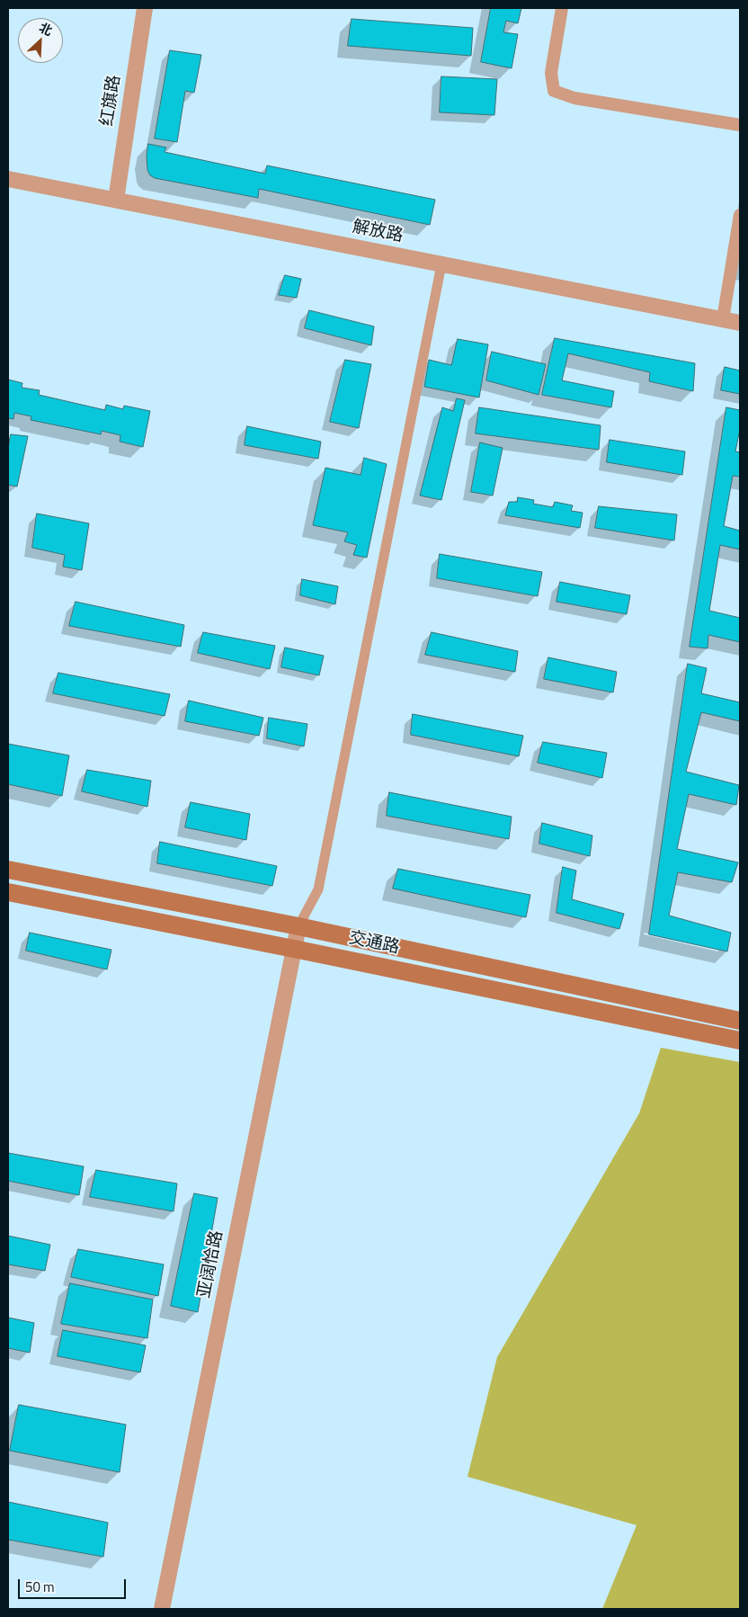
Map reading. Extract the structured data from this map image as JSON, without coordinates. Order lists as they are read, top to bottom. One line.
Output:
{"streets":{"main road":["交通路"],"street":["红旗路","解放路","亚阔恰路"]},"crossings":[["红旗路","解放路"],["交通路","亚阔恰路"]],"scale_bar":"50 m","north":"top right"}
